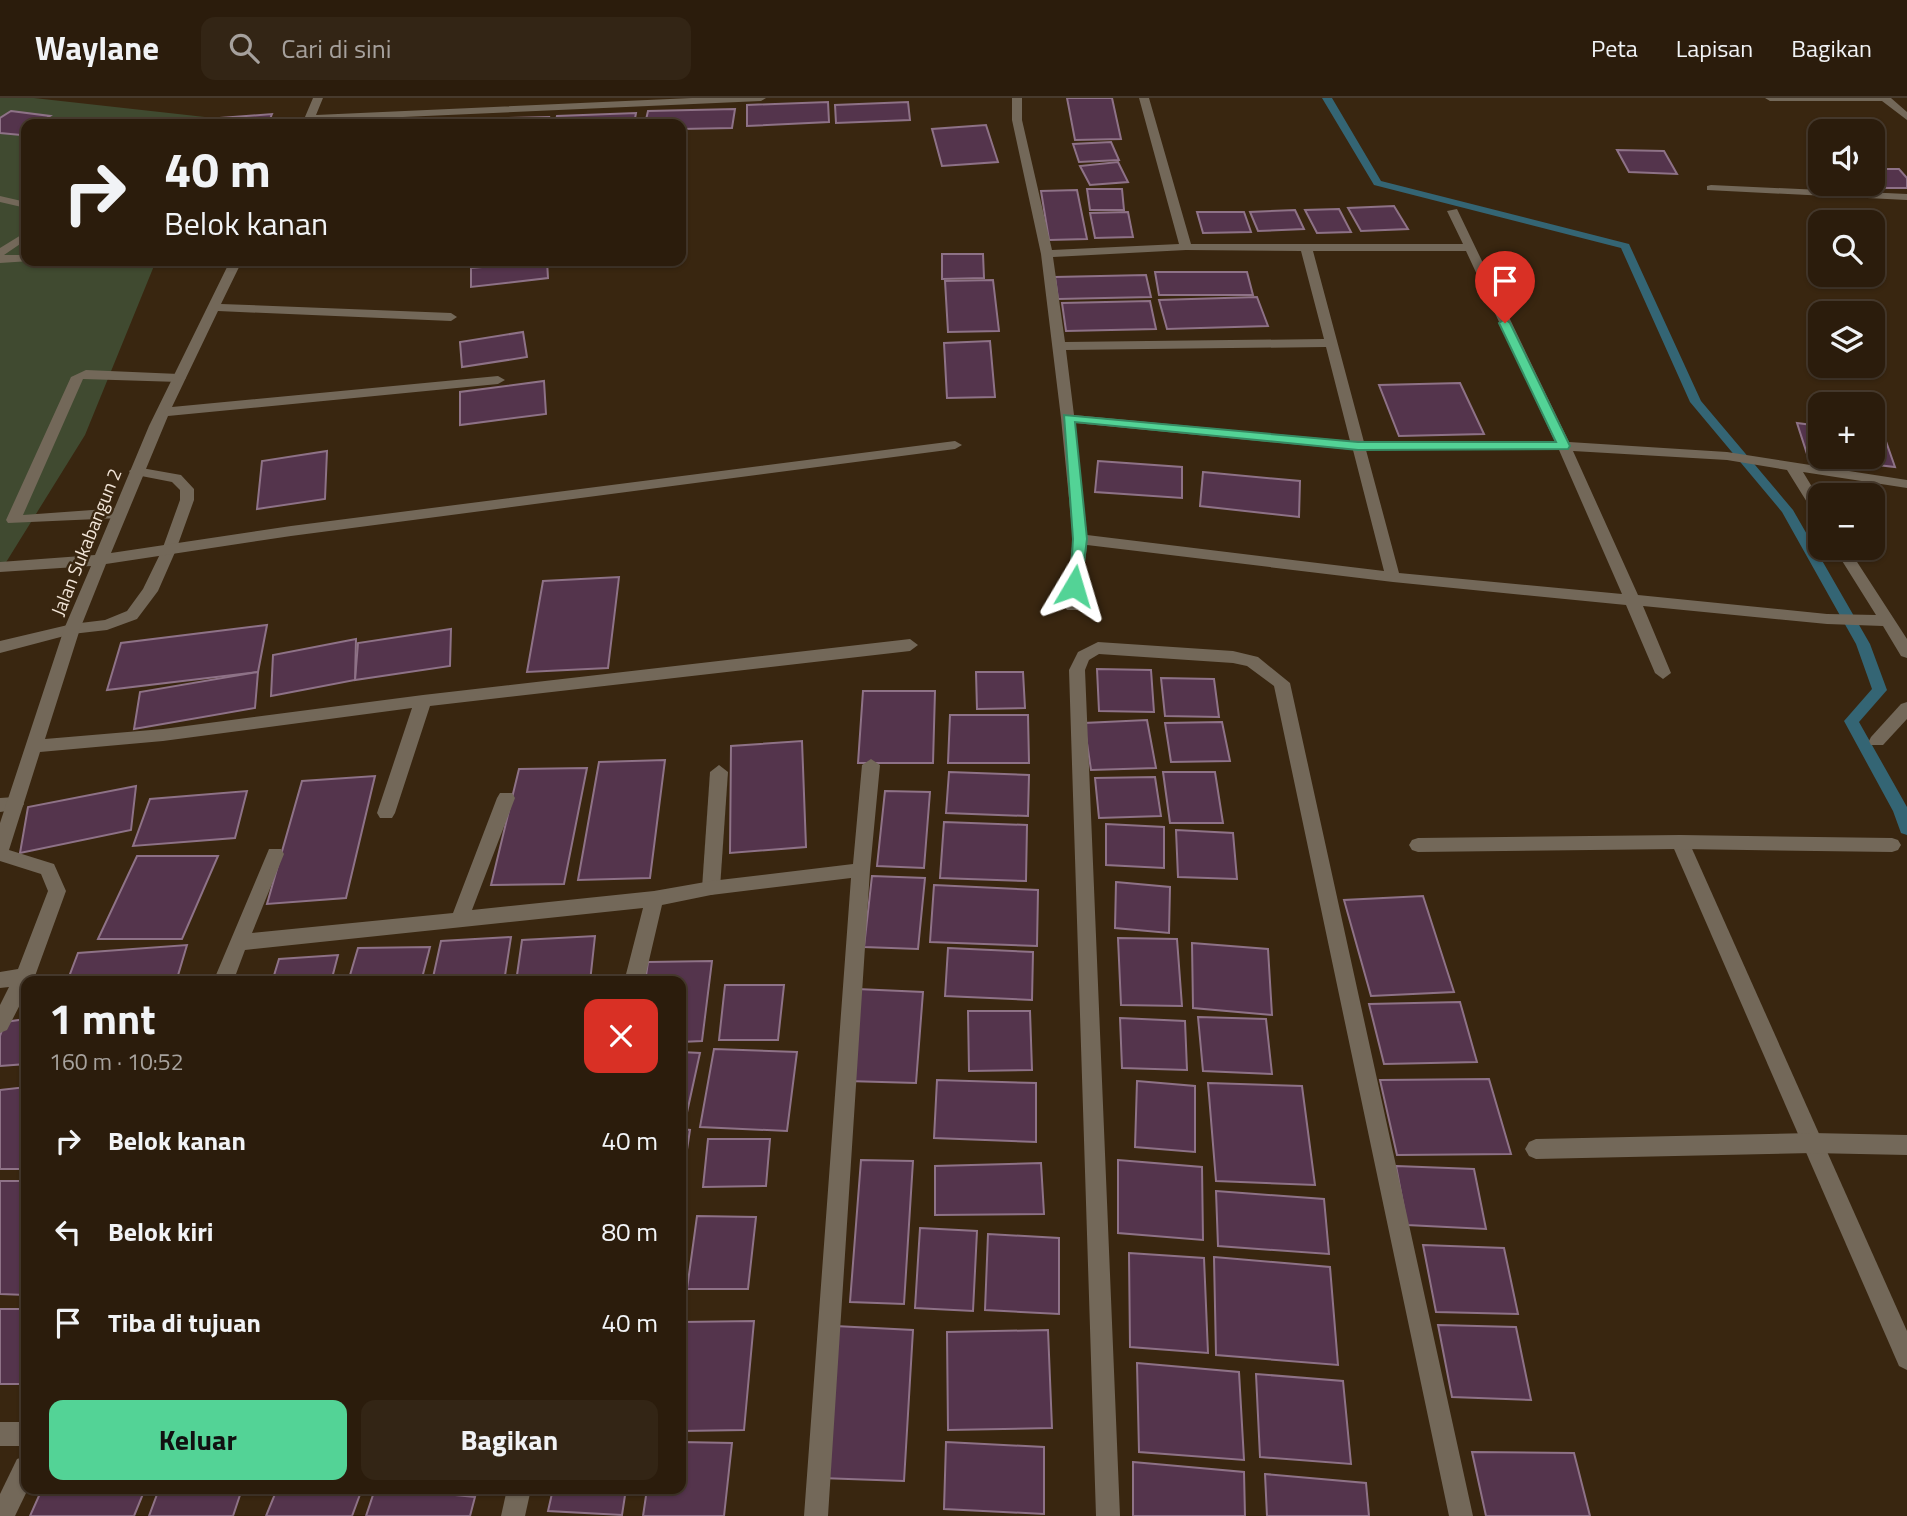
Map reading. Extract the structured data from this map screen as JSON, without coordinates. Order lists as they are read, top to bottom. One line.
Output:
{"streets":{"street":["Jalan Sukabangun 2"]},"page":{"header":"Waylane","search":"Cari di sini","nav":["Peta","Lapisan","Bagikan"],"map_buttons":["+","−"],"turn":["40 m","Belok kanan"],"heading":["1 mnt","160 m · 10:52"],"list":[{"name":"Belok kanan","value":"40 m"},{"name":"Belok kiri","value":"80 m"},{"name":"Tiba di tujuan","value":"40 m"}],"buttons":["Keluar","Bagikan"]}}
